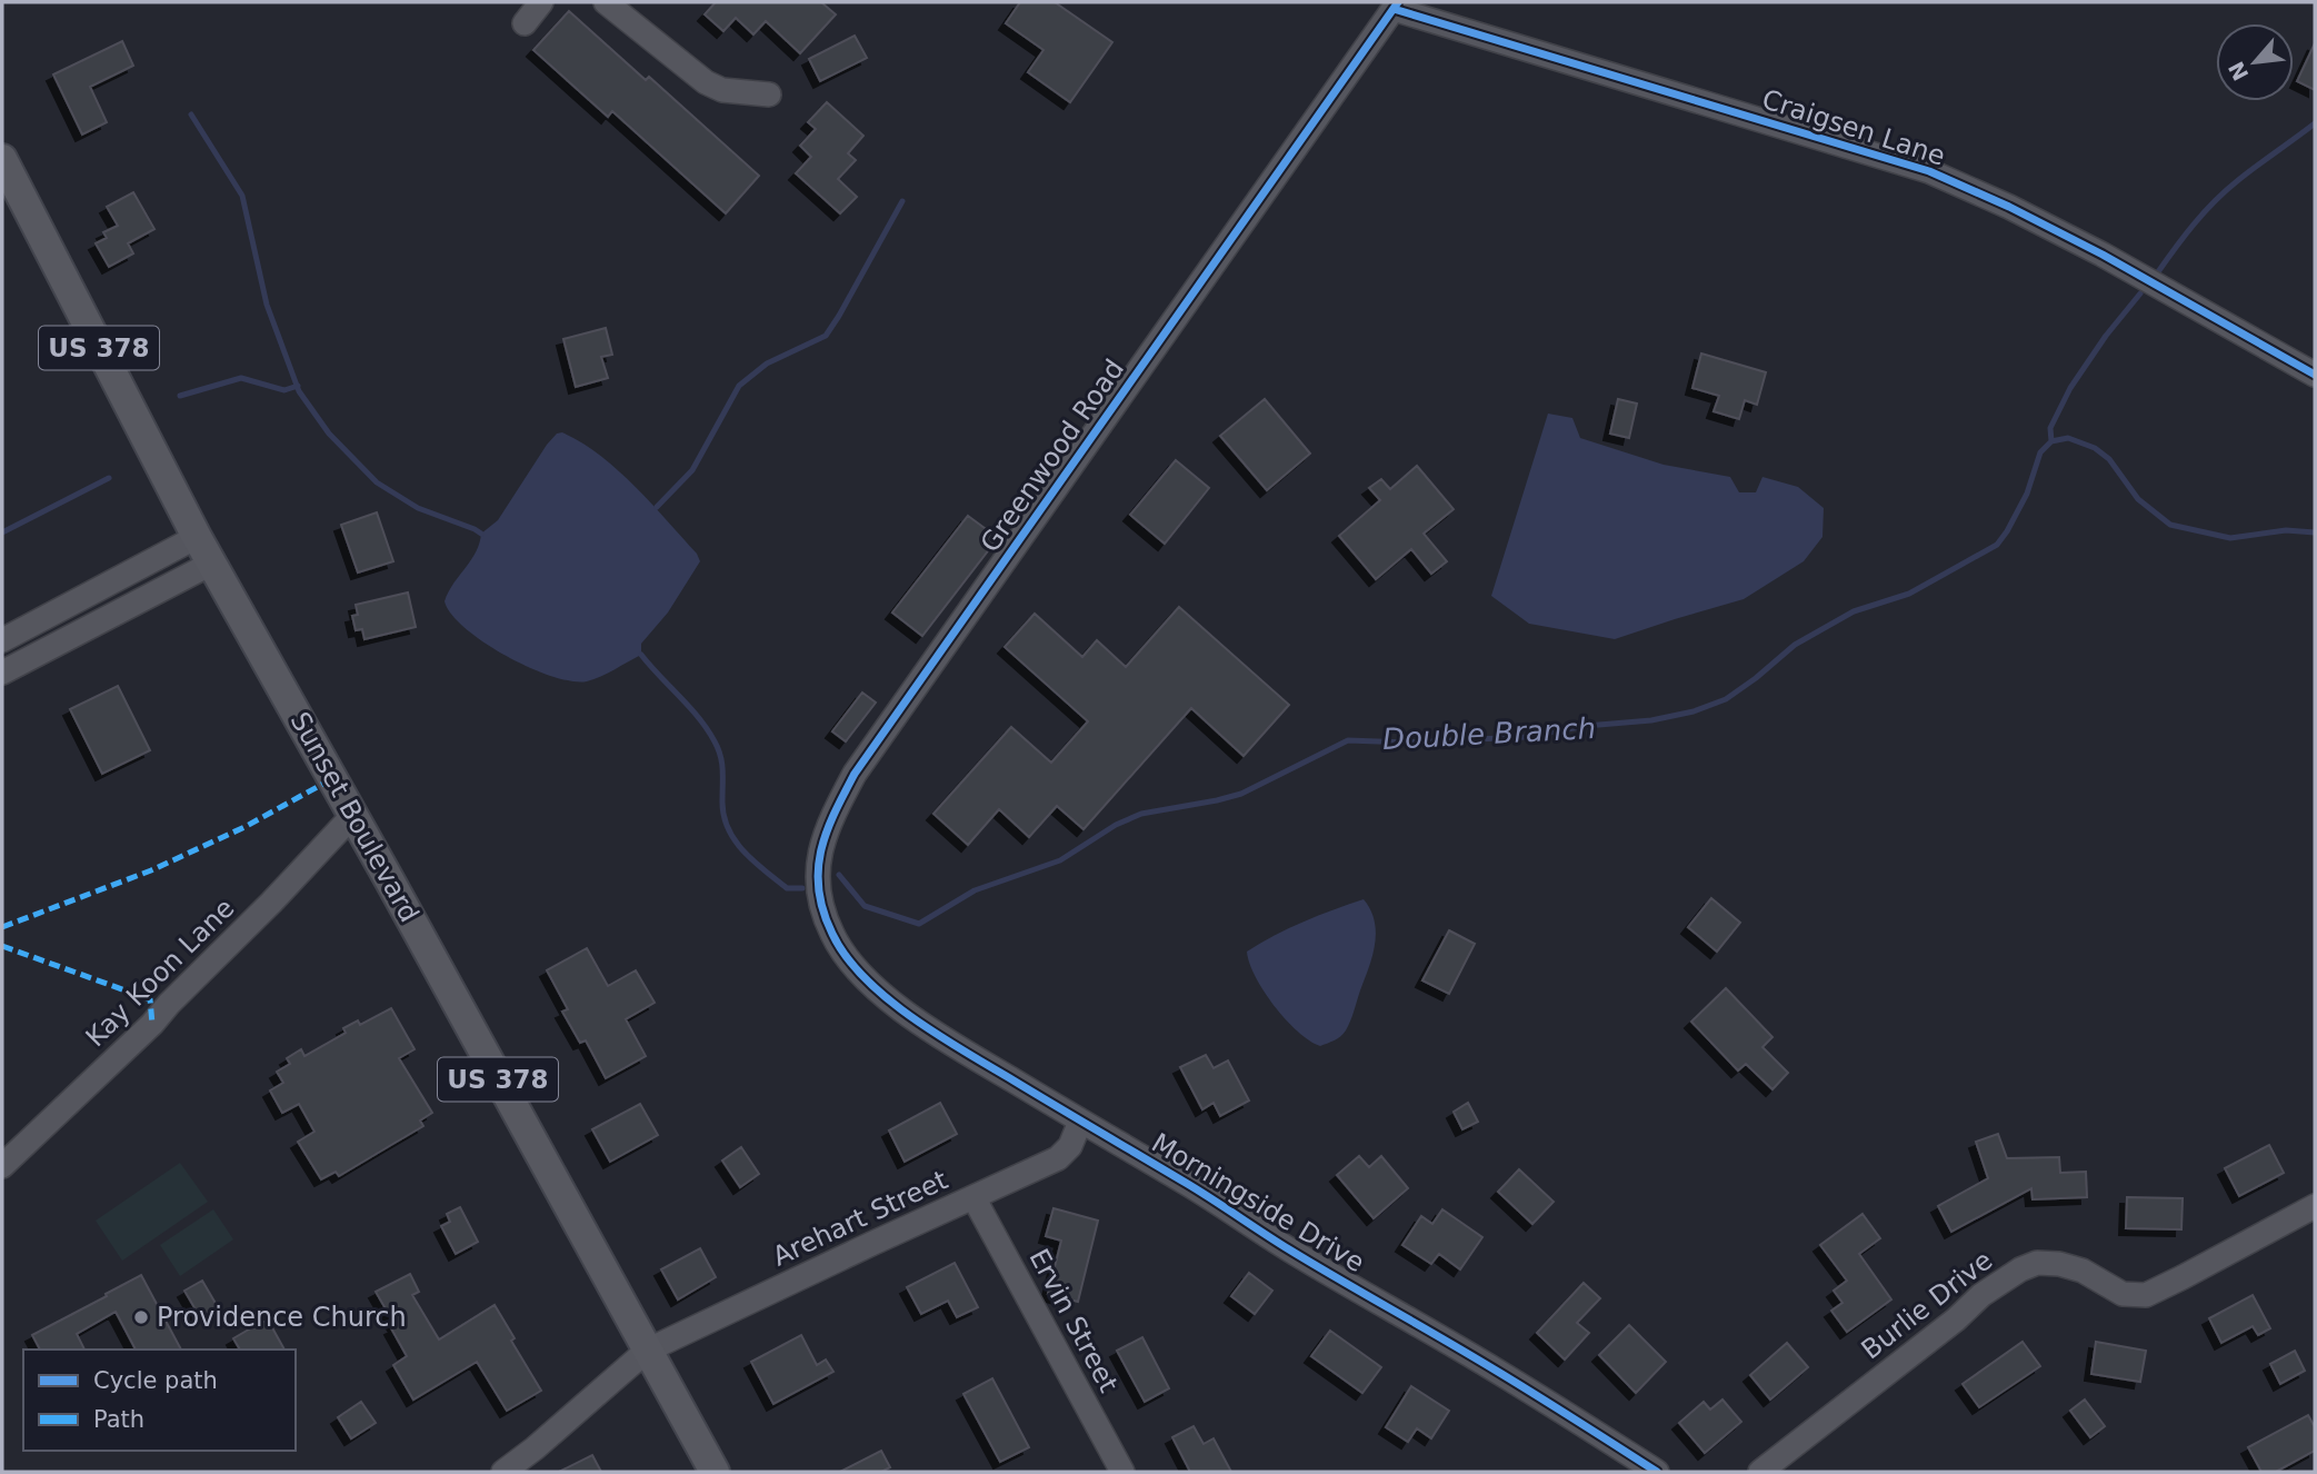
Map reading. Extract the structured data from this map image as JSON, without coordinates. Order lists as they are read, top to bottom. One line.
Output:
{"streets":{"main road":["US 378","Sunset Boulevard"],"street":["Craigsen Lane","Greenwood Road","Kay Koon Lane","Morningside Drive","Arehart Street","Burlie Drive","Ervin Street"]},"crossings":[["Craigsen Lane","Greenwood Road"],["Greenwood Road","Morningside Drive"],["Sunset Boulevard","Kay Koon Lane"],["Sunset Boulevard","Arehart Street"],["Morningside Drive","Arehart Street"],["Arehart Street","Ervin Street"]],"water":["Double Branch"],"places":["Providence Church"],"legend":["Cycle path","Path"],"north":"bottom left"}
